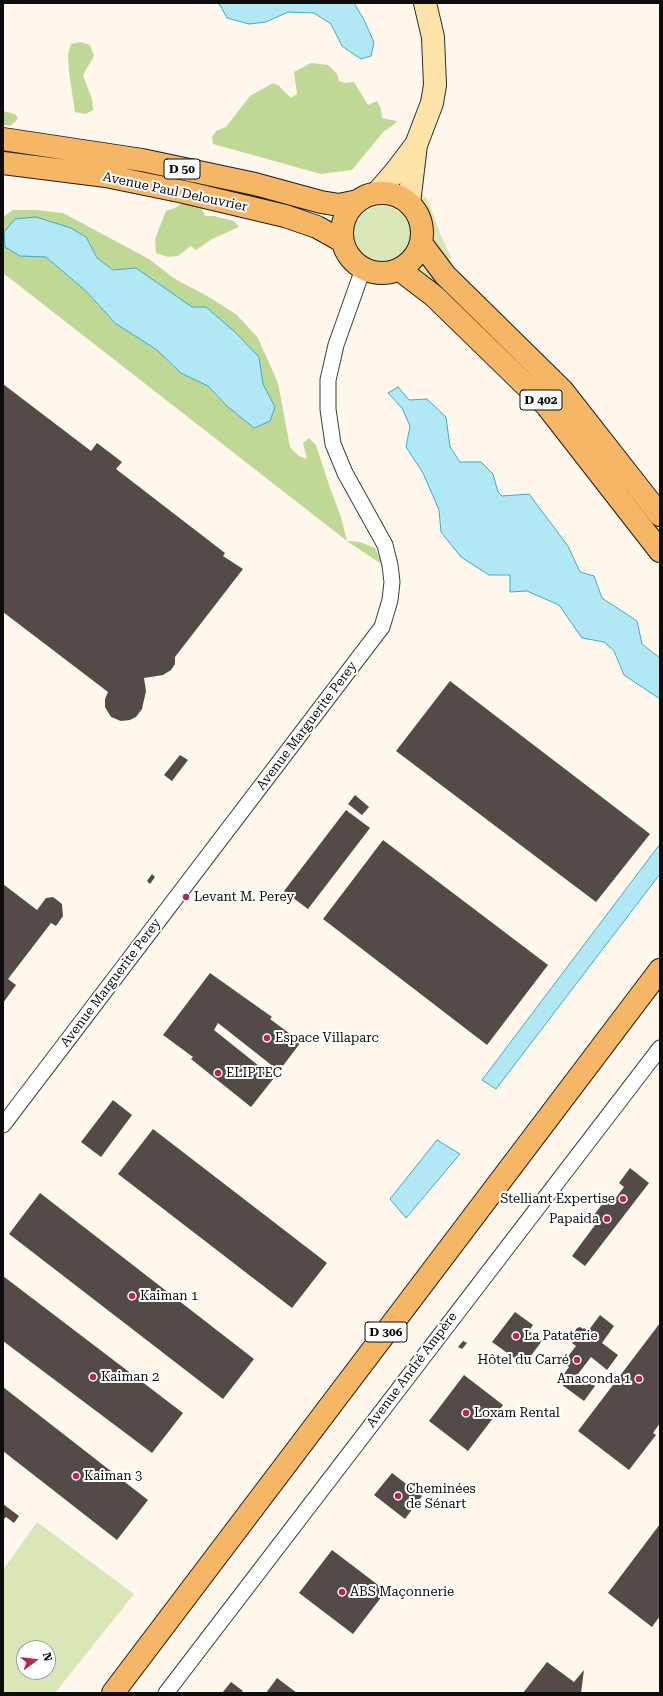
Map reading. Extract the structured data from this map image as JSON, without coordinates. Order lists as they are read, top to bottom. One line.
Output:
{"streets":{"main road":["D 50","Avenue Paul Delouvrier","D 402","D 306"],"street":["Avenue Marguerite Perey","Avenue André Ampère"]},"crossings":[["Avenue Paul Delouvrier","D 402"],["Avenue Paul Delouvrier","Avenue Marguerite Perey"],["D 402","Avenue Marguerite Perey"]],"places":["Levant M. Perey","Espace Villaparc","ELIPTEC","Stelliant Expertise","Papaida","Kaiman 1","La Pataterie","Hôtel du Carré","Kaiman 2","Anaconda 1","Loxam Rental","Kaiman 3","Cheminées de Sénart","ABS Maçonnerie"],"north":"right"}
